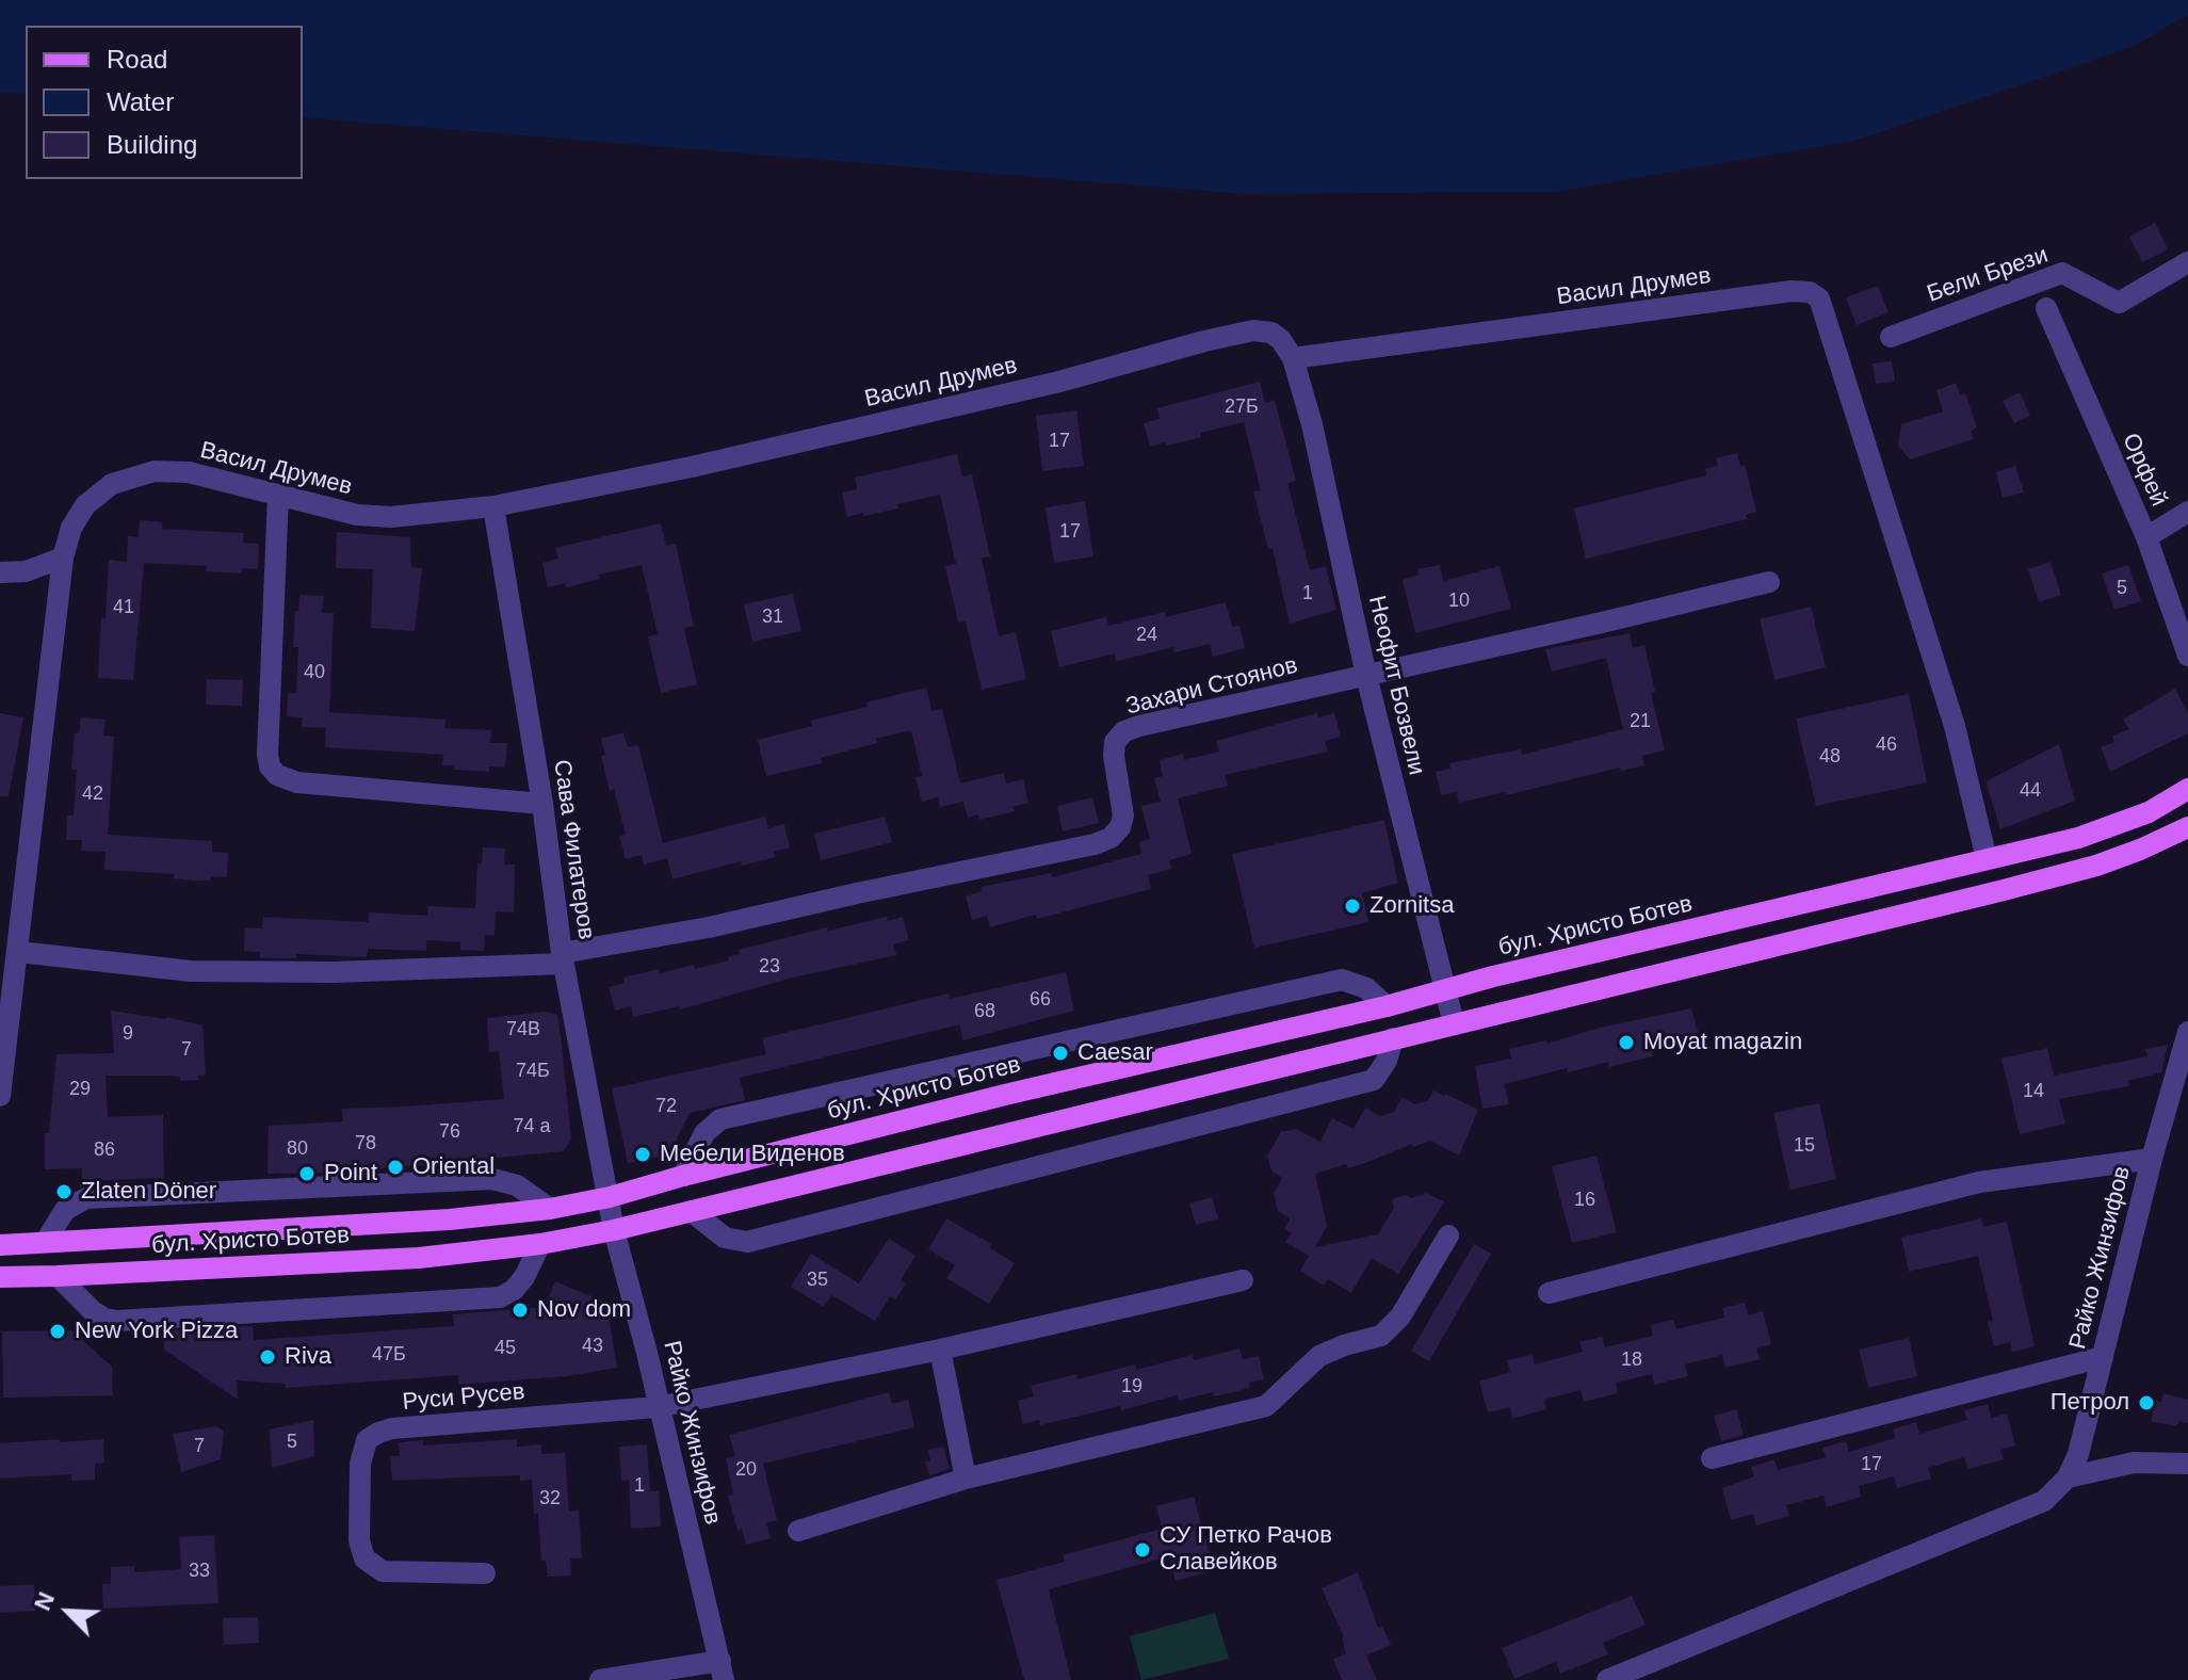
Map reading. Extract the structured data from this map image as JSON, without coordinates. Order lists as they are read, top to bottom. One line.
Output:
{"streets":{"main road":["бул. Христо Ботев"],"street":["Бели Брези","Васил Друмев","Орфей","Неофит Бозвели","Захари Стоянов","Сава Филатеров","Райко Жинзифов","Руси Русев"]},"crossings":[["Васил Друмев","Неофит Бозвели"],["Васил Друмев","Сава Филатеров"],["Васил Друмев","бул. Христо Ботев"],["Неофит Бозвели","Захари Стоянов"],["Неофит Бозвели","бул. Христо Ботев"],["Захари Стоянов","Сава Филатеров"],["Сава Филатеров","бул. Христо Ботев"],["Сава Филатеров","Райко Жинзифов"],["бул. Христо Ботев","Райко Жинзифов"],["Райко Жинзифов","Руси Русев"]],"places":["Zornitsa","Moyat magazin","Caesar","Мебели Виденов","Oriental","Point","Zlaten Döner","Nov dom","New York Pizza","Riva","Петрол","СУ Петко Рачов Славейков"],"house_numbers":["27Б","17","17","5","1","10","41","31","24","40","21","46","48","44","42","23","66","68","74В","9","7","74Б","29","14","72","74 a","76","78","15","80","86","16","35","43","45","47Б","18","19","5","7","17","20","1","32","33"],"legend":["Road","Water","Building"],"north":"top left"}
